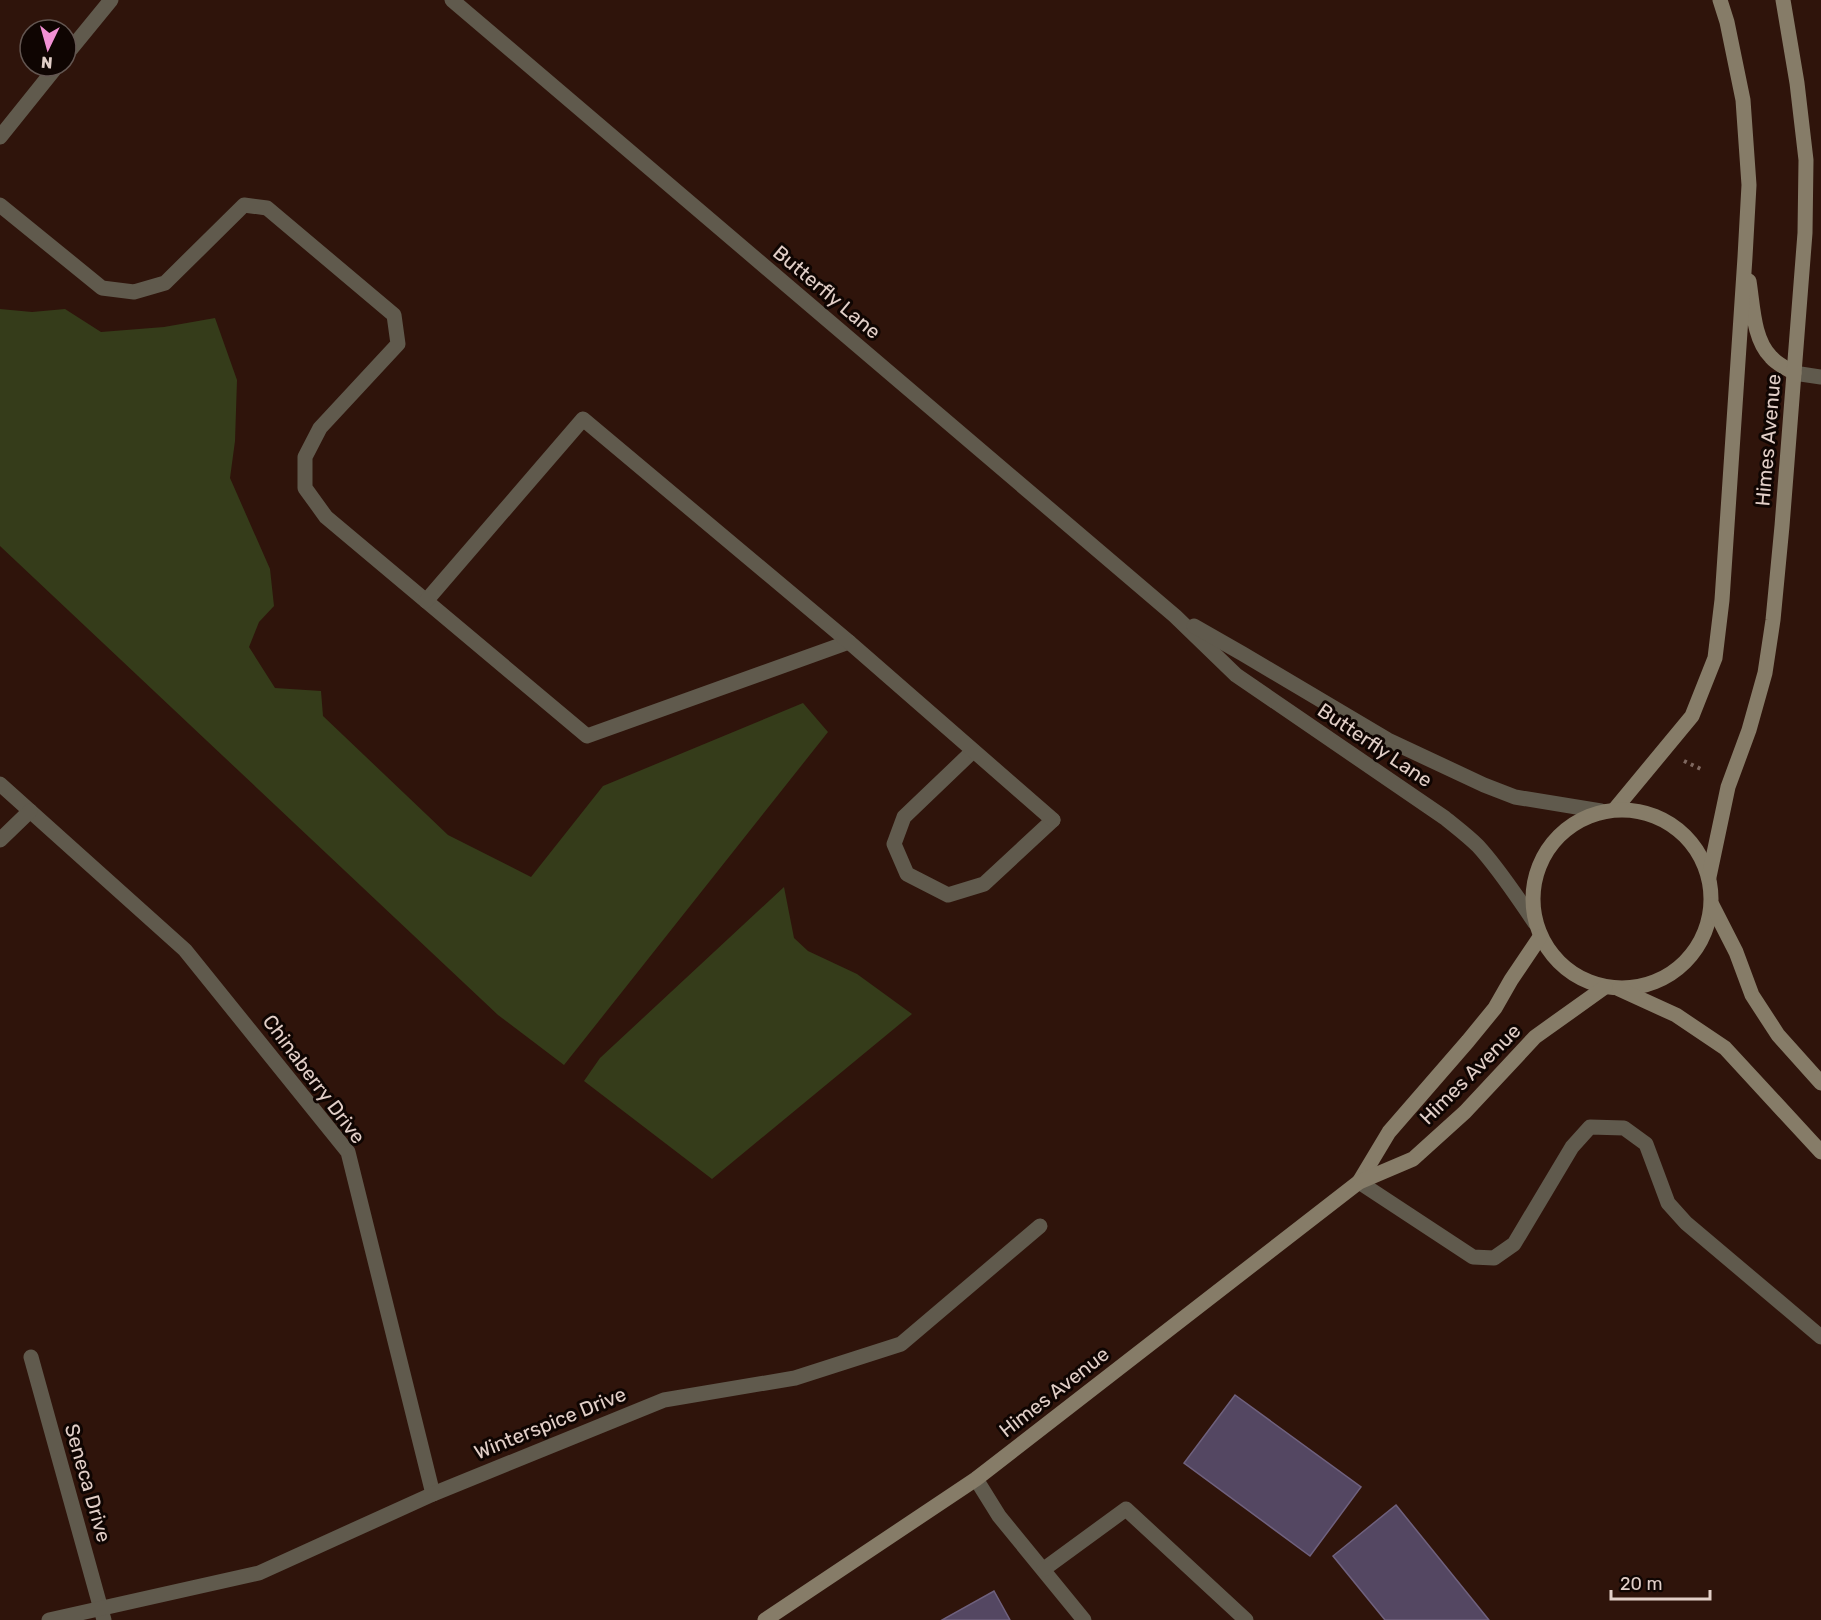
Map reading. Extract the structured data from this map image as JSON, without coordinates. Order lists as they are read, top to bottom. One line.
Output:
{"streets":{"street":["Butterfly Lane","Himes Avenue","Chinaberry Drive","Winterspice Drive","Seneca Drive"]},"crossings":[["Butterfly Lane","Himes Avenue"],["Chinaberry Drive","Winterspice Drive"],["Winterspice Drive","Seneca Drive"]],"scale_bar":"20 m","north":"bottom"}
